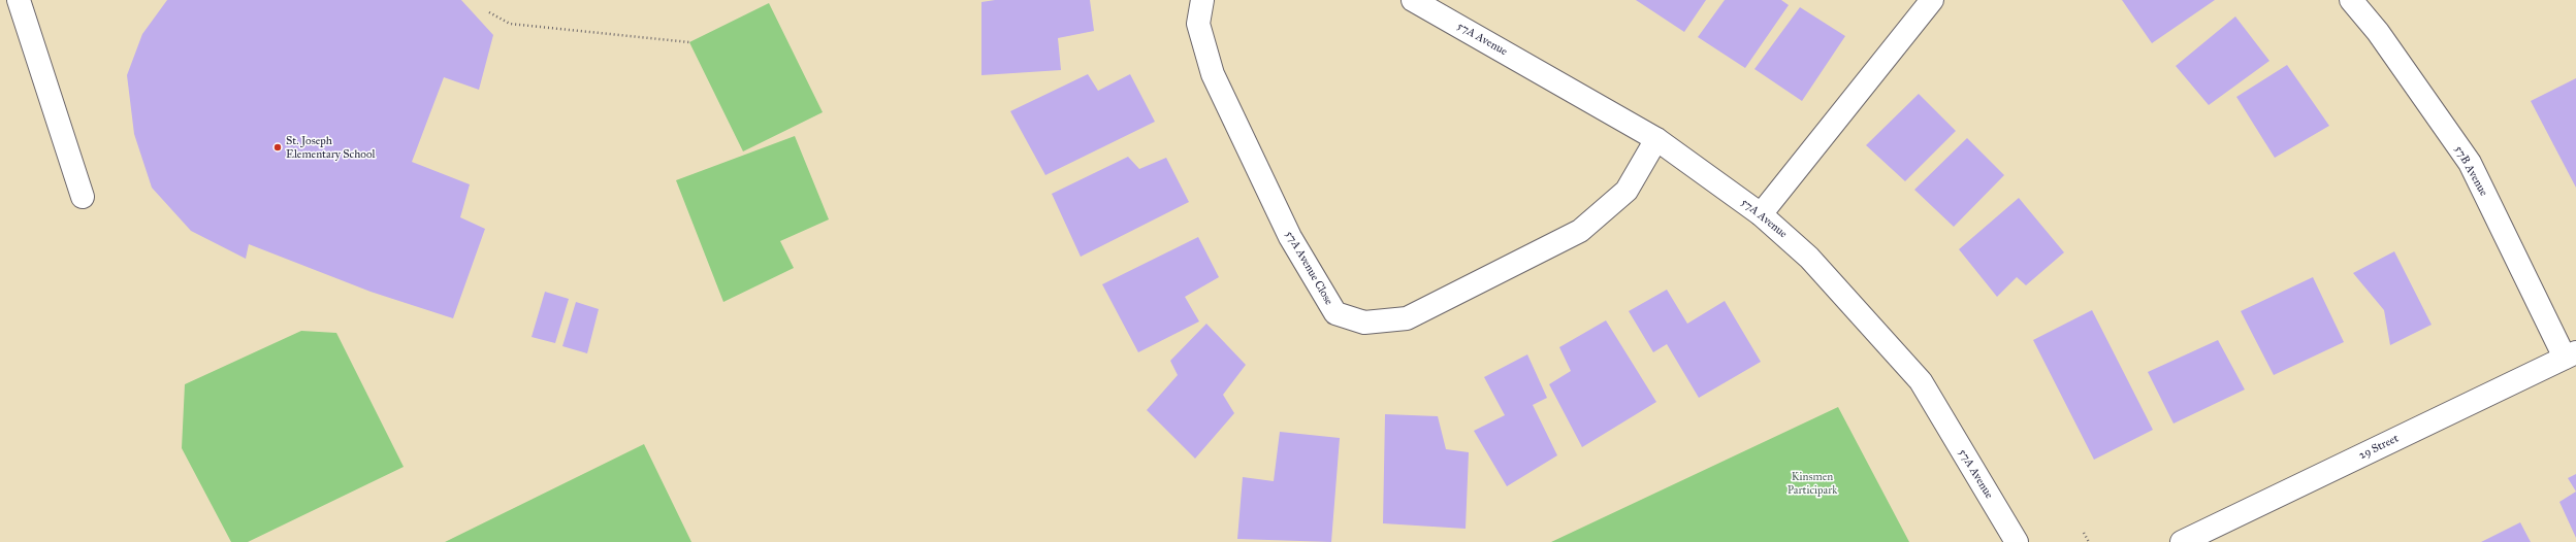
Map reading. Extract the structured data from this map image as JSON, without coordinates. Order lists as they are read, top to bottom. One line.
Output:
{"streets":{"street":["57A Avenue","57B Avenue","57A Avenue Close","29 Street"]},"crossings":[["57A Avenue","57A Avenue Close"],["57B Avenue","29 Street"]],"parks":["Kinsmen Participark"],"places":["St. Joseph Elementary School"]}
